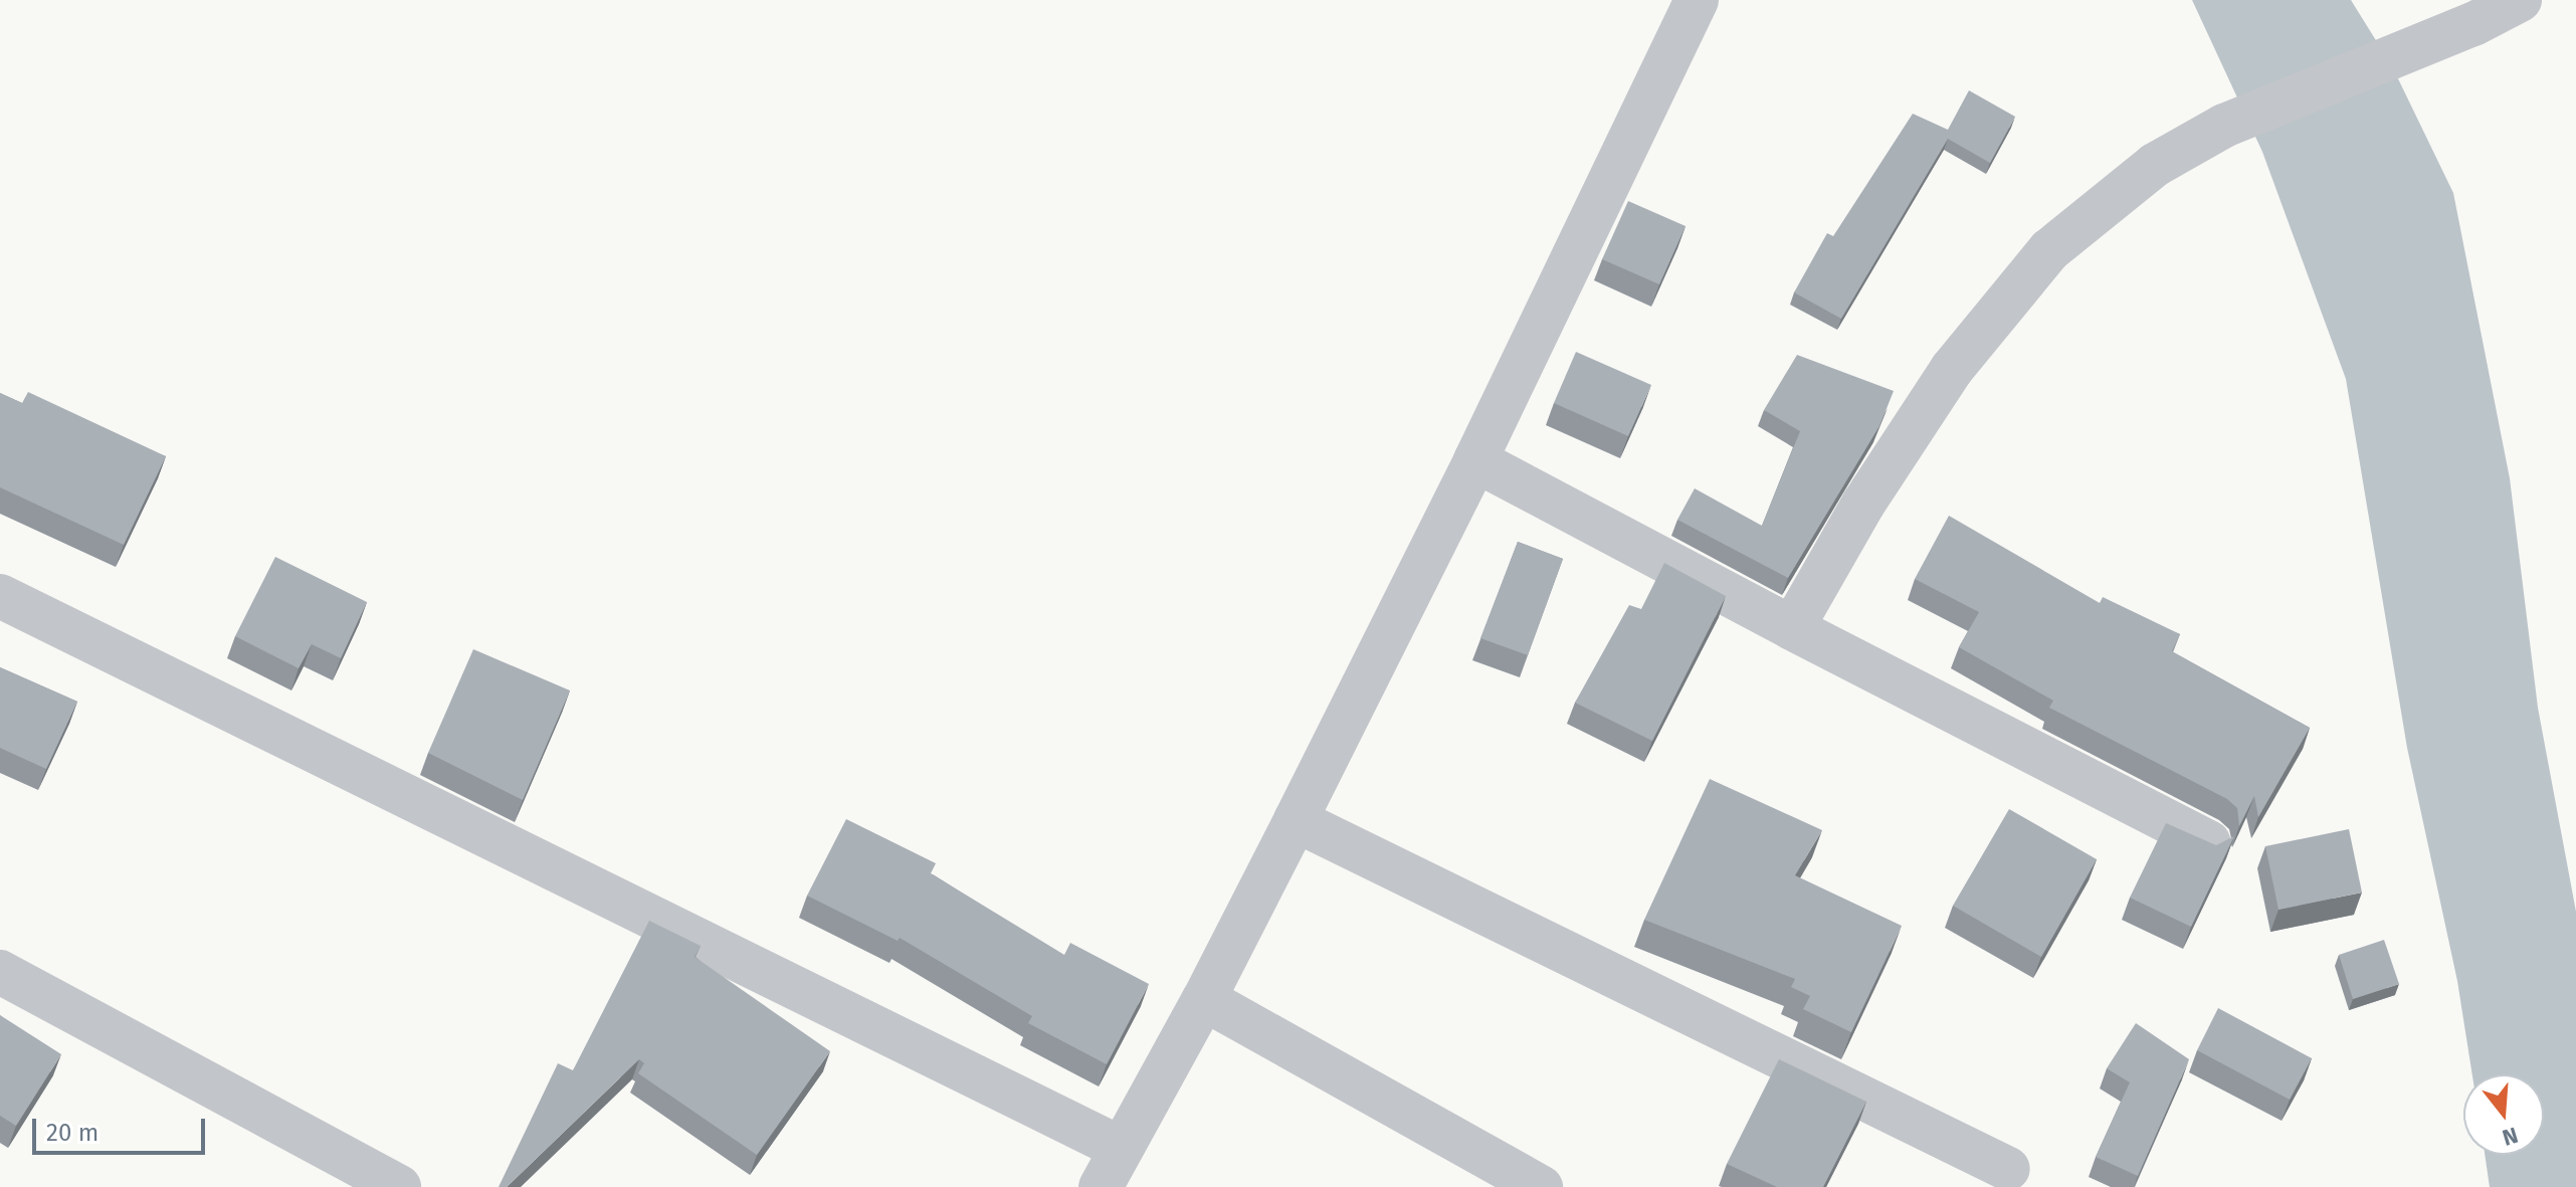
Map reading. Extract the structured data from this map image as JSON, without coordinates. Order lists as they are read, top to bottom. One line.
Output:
{"scale_bar":"20 m","north":"bottom"}
